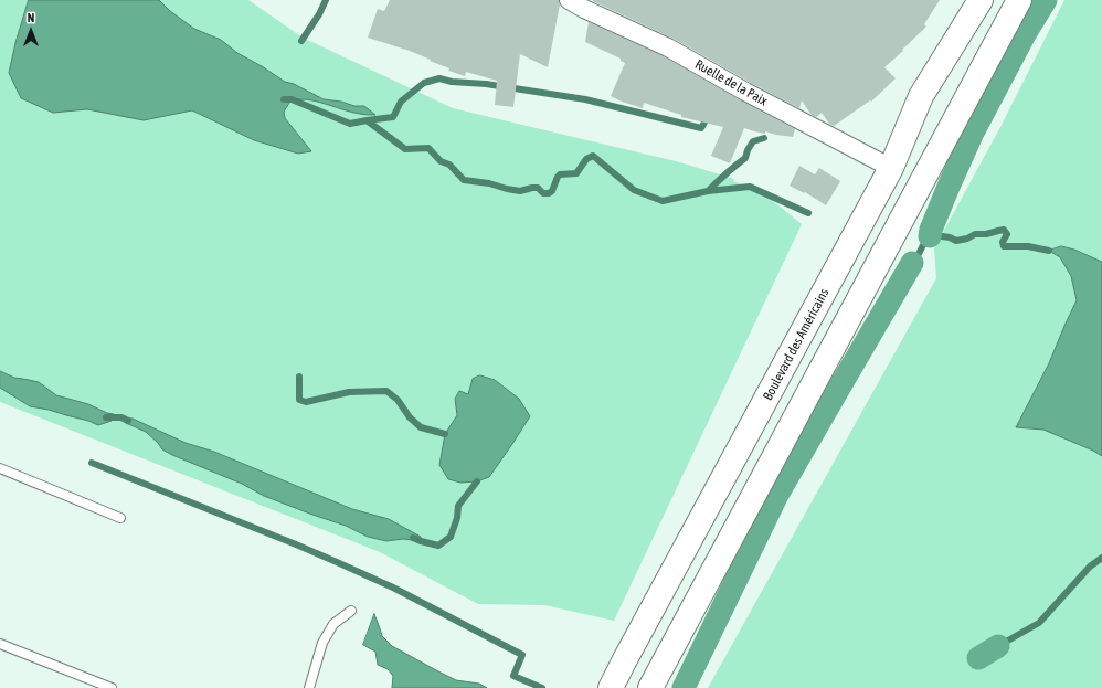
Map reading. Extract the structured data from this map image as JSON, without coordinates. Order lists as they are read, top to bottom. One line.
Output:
{"streets":{"main road":["Boulevard des Américains"],"street":["Ruelle de la Paix"]},"crossings":[["Ruelle de la Paix","Boulevard des Américains"]],"north":"top"}
